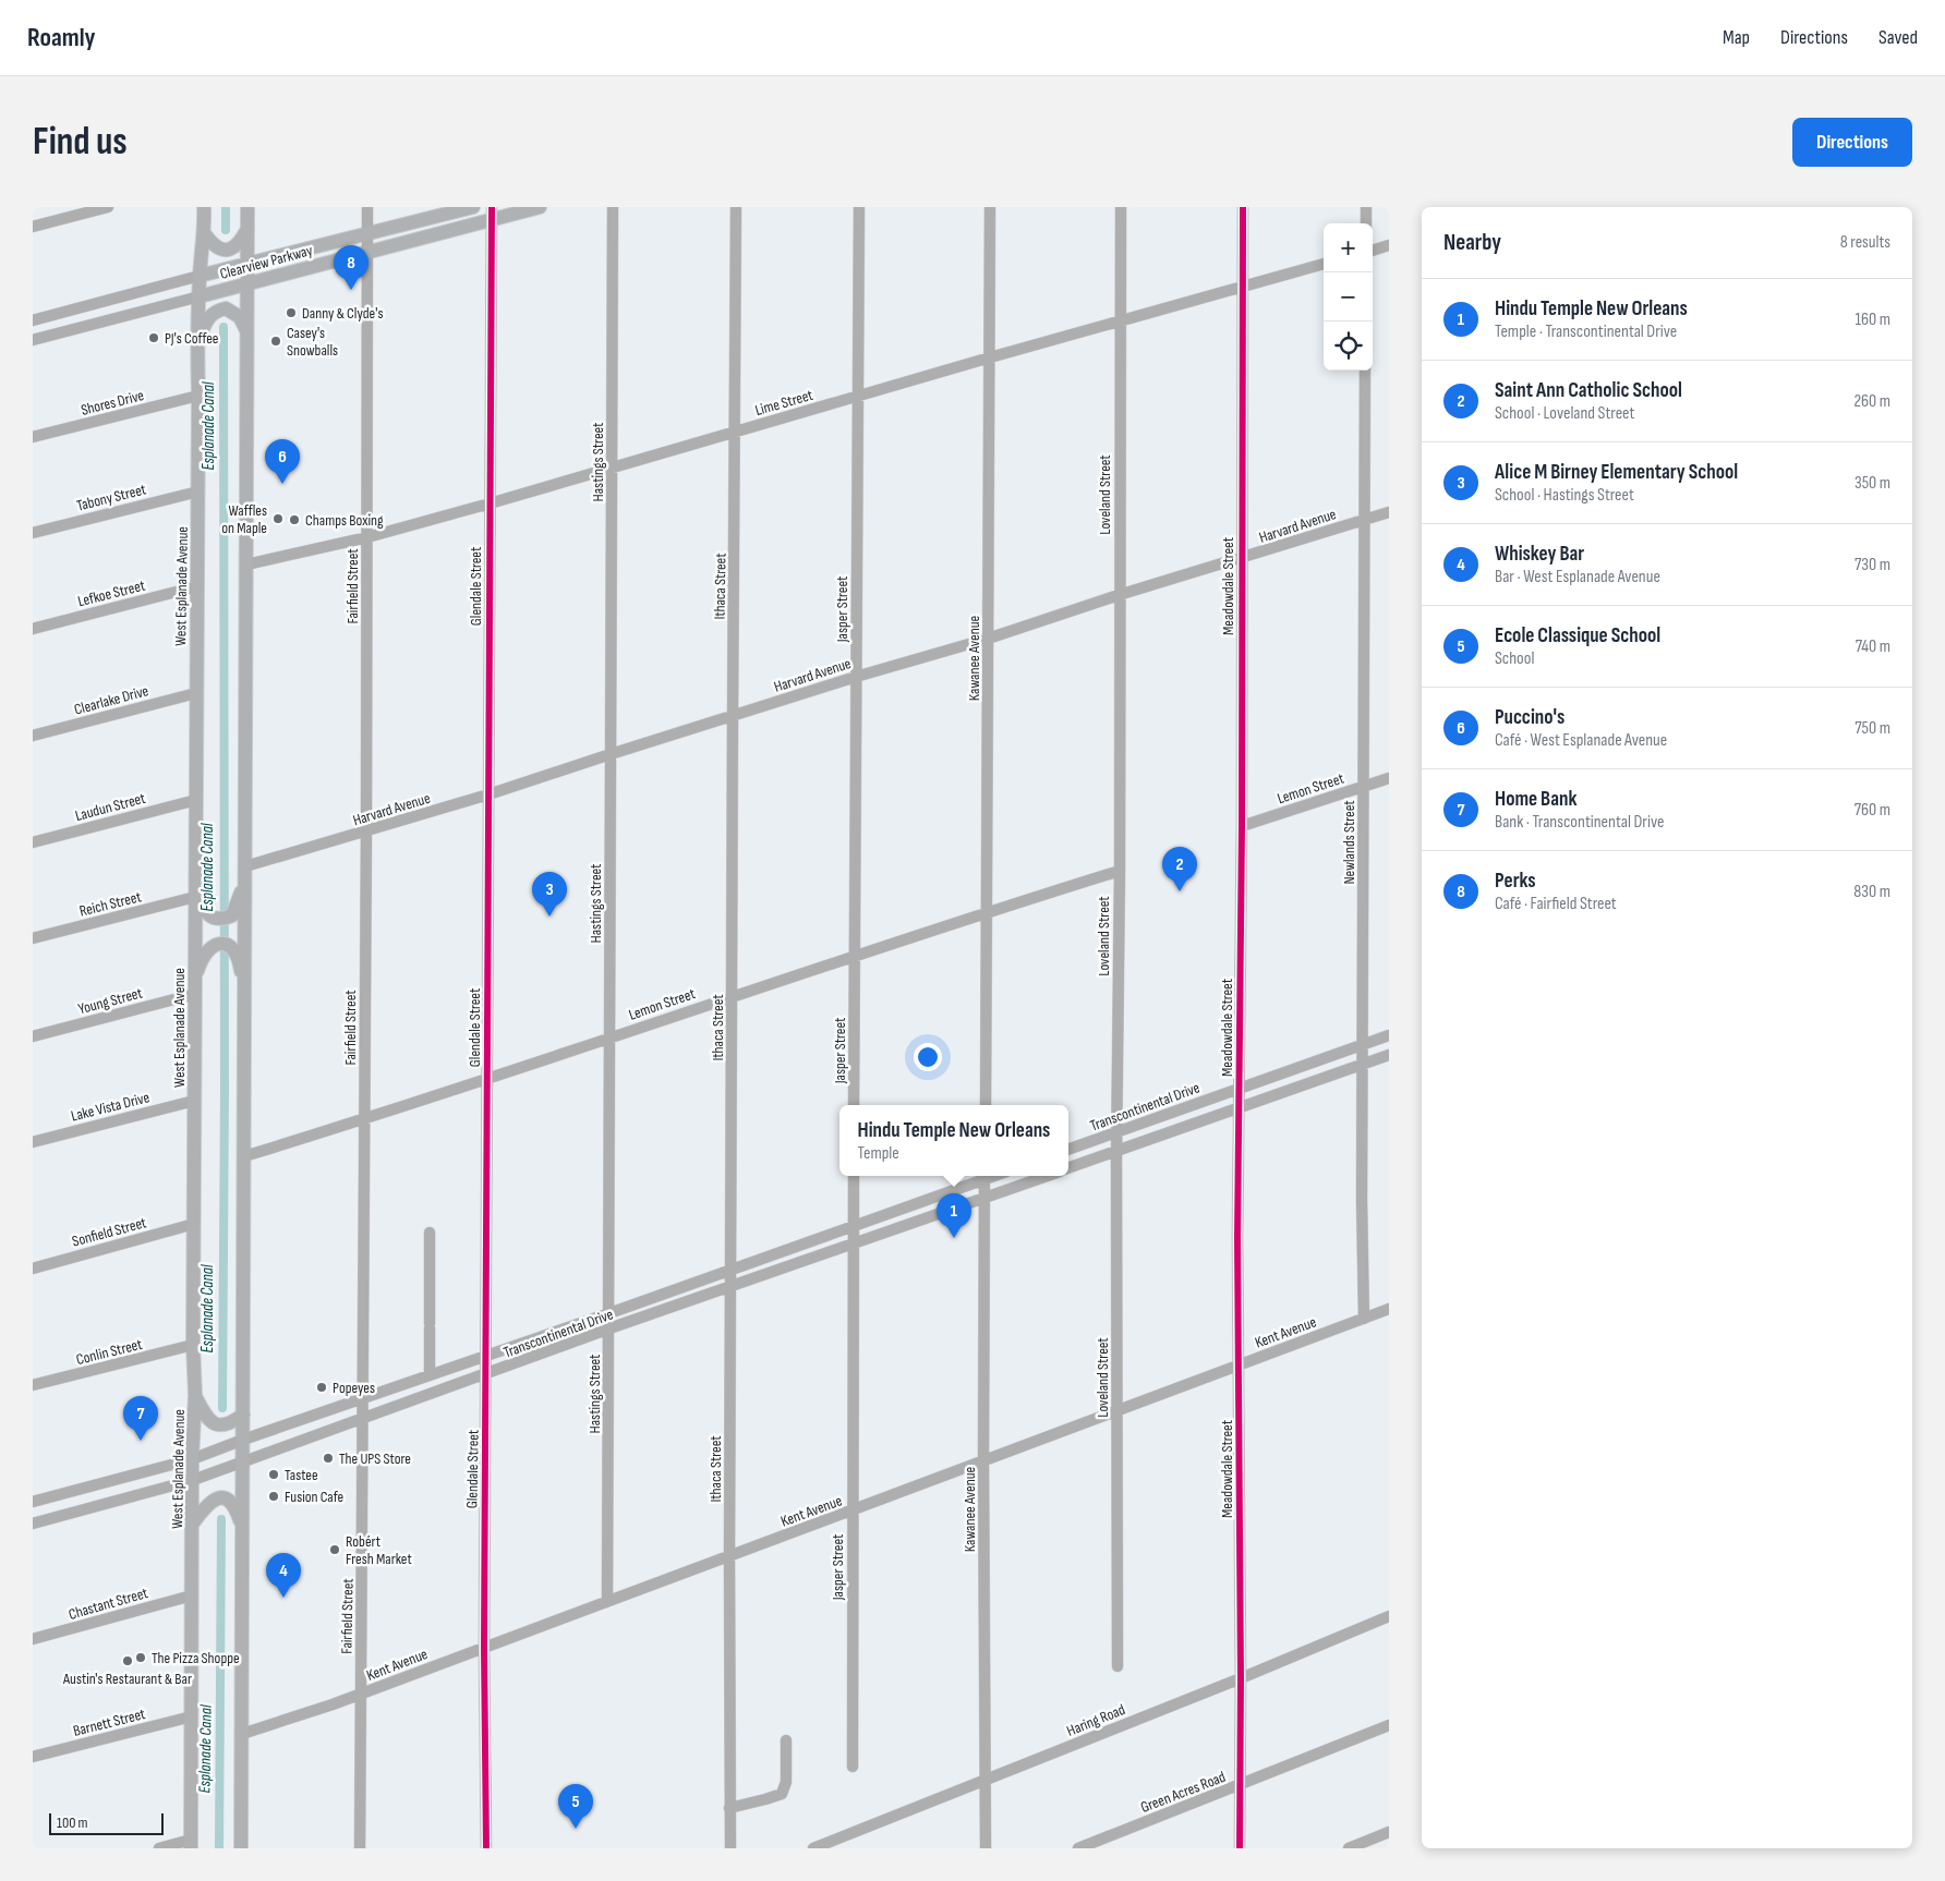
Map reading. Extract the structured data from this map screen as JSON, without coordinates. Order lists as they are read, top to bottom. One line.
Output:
{"streets":{"main road":["Clearview Parkway","West Esplanade Avenue"],"street":["Shores Drive","Lime Street","Hastings Street","Loveland Street","Tabony Street","Harvard Avenue","Fairfield Street","Glendale Street","Ithaca Street","Meadowdale Street","Lefkoe Street","Jasper Street","Kawanee Avenue","Clearlake Drive","Lemon Street","Laudun Street","Newlands Street","Reich Street","Young Street","Lake Vista Drive","Transcontinental Drive","Sonfield Street","Kent Avenue","Conlin Street","Chastant Street","Haring Road","Barnett Street","Green Acres Road"]},"crossings":[["Clearview Parkway","West Esplanade Avenue"],["Clearview Parkway","Fairfield Street"],["Clearview Parkway","Glendale Street"],["Shores Drive","West Esplanade Avenue"],["Lime Street","Hastings Street"],["Lime Street","Loveland Street"],["Lime Street","Fairfield Street"],["Lime Street","Glendale Street"],["Lime Street","Ithaca Street"],["Lime Street","Meadowdale Street"],["Lime Street","Jasper Street"],["Lime Street","Kawanee Avenue"],["Hastings Street","Harvard Avenue"],["Hastings Street","Lemon Street"],["Hastings Street","Transcontinental Drive"],["Hastings Street","Kent Avenue"],["Loveland Street","Harvard Avenue"],["Loveland Street","Lemon Street"],["Loveland Street","Transcontinental Drive"],["Loveland Street","Kent Avenue"],["Tabony Street","West Esplanade Avenue"],["Harvard Avenue","Fairfield Street"],["Harvard Avenue","Glendale Street"],["Harvard Avenue","Ithaca Street"],["Harvard Avenue","Meadowdale Street"],["Harvard Avenue","Jasper Street"],["Harvard Avenue","Kawanee Avenue"],["Harvard Avenue","Newlands Street"],["West Esplanade Avenue","Lefkoe Street"],["West Esplanade Avenue","Clearlake Drive"],["West Esplanade Avenue","Laudun Street"],["West Esplanade Avenue","Reich Street"],["West Esplanade Avenue","Young Street"],["West Esplanade Avenue","Lake Vista Drive"],["West Esplanade Avenue","Transcontinental Drive"],["West Esplanade Avenue","Sonfield Street"],["West Esplanade Avenue","Conlin Street"],["West Esplanade Avenue","Chastant Street"],["West Esplanade Avenue","Barnett Street"],["Fairfield Street","Lemon Street"],["Fairfield Street","Transcontinental Drive"],["Fairfield Street","Kent Avenue"],["Glendale Street","Lemon Street"],["Glendale Street","Transcontinental Drive"],["Glendale Street","Kent Avenue"],["Ithaca Street","Lemon Street"],["Ithaca Street","Transcontinental Drive"],["Ithaca Street","Kent Avenue"],["Meadowdale Street","Lemon Street"],["Meadowdale Street","Transcontinental Drive"],["Meadowdale Street","Kent Avenue"],["Meadowdale Street","Haring Road"],["Meadowdale Street","Green Acres Road"],["Jasper Street","Lemon Street"],["Jasper Street","Transcontinental Drive"],["Jasper Street","Kent Avenue"],["Kawanee Avenue","Lemon Street"],["Kawanee Avenue","Transcontinental Drive"],["Kawanee Avenue","Kent Avenue"],["Kawanee Avenue","Haring Road"],["Lemon Street","Newlands Street"],["Newlands Street","Transcontinental Drive"],["Newlands Street","Kent Avenue"]],"water":["Esplanade Canal"],"places":["Danny & Clyde's","PJ's Coffee","Casey's Snowballs","Waffles on Maple","Champs Boxing","Popeyes","The UPS Store","Tastee","Fusion Cafe","Robért Fresh Market","The Pizza Shoppe","Austin's Restaurant & Bar"],"scale_bar":"100 m","page":{"header":"Roamly","nav":["Map","Directions","Saved"],"buttons":"Directions","title":"Find us","heading":["Nearby","8 results"],"map_buttons":["+","−"],"pins":["8","6","2","3","1","7","4","5"],"list":[{"mark":"1","name":"Hindu Temple New Orleans","note":"Temple · Transcontinental Drive","value":"160 m"},{"mark":"2","name":"Saint Ann Catholic School","note":"School · Loveland Street","value":"260 m"},{"mark":"3","name":"Alice M Birney Elementary School","note":"School · Hastings Street","value":"350 m"},{"mark":"4","name":"Whiskey Bar","note":"Bar · West Esplanade Avenue","value":"730 m"},{"mark":"5","name":"Ecole Classique School","note":"School","value":"740 m"},{"mark":"6","name":"Puccino's","note":"Café · West Esplanade Avenue","value":"750 m"},{"mark":"7","name":"Home Bank","note":"Bank · Transcontinental Drive","value":"760 m"},{"mark":"8","name":"Perks","note":"Café · Fairfield Street","value":"830 m"}],"popup":["Hindu Temple New Orleans","Temple"],"scale":"100 m"}}
